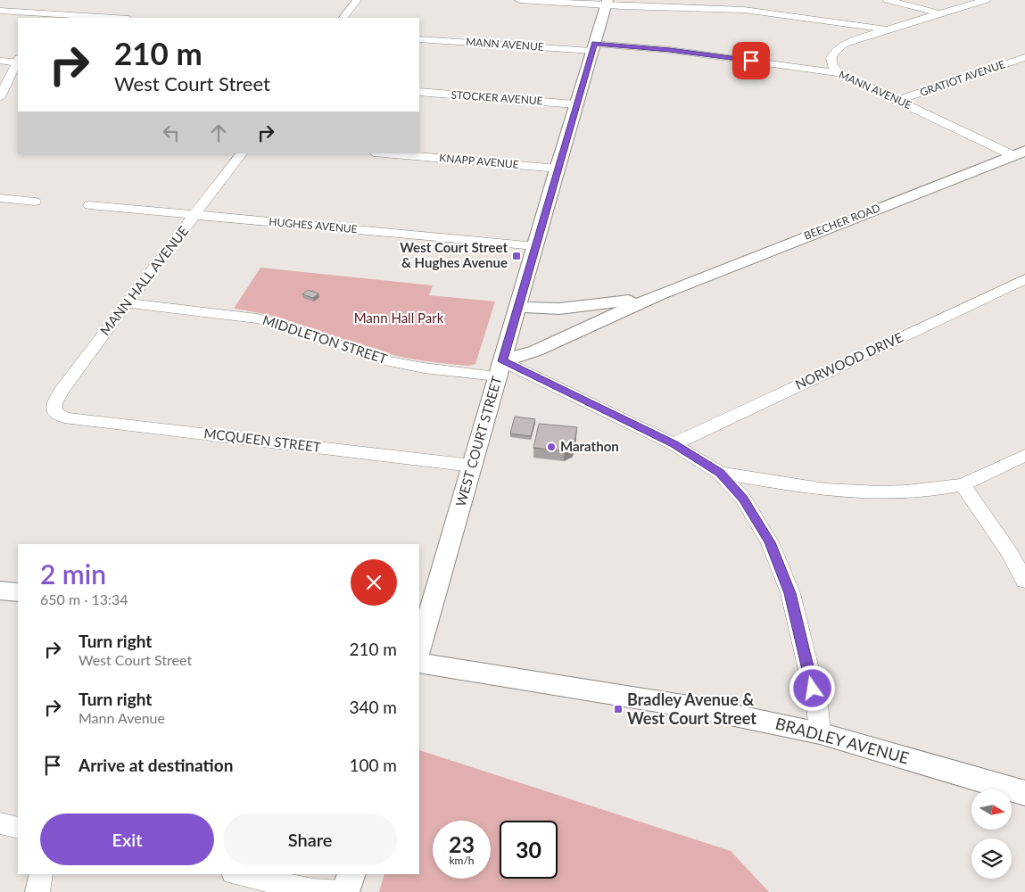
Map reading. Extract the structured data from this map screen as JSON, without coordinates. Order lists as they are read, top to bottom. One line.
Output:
{"streets":{"street":["MANN AVENUE","GRATIOT AVENUE","STOCKER AVENUE","KNAPP AVENUE","BEECHER ROAD","HUGHES AVENUE","MANN HALL AVENUE","MIDDLETON STREET","NORWOOD DRIVE","MCQUEEN STREET","WEST COURT STREET","BRADLEY AVENUE"]},"crossings":[["MANN AVENUE","GRATIOT AVENUE"],["MANN AVENUE","BEECHER ROAD"],["MANN AVENUE","WEST COURT STREET"],["STOCKER AVENUE","WEST COURT STREET"],["KNAPP AVENUE","WEST COURT STREET"],["BEECHER ROAD","MIDDLETON STREET"],["BEECHER ROAD","WEST COURT STREET"],["HUGHES AVENUE","MANN HALL AVENUE"],["HUGHES AVENUE","WEST COURT STREET"],["MANN HALL AVENUE","MIDDLETON STREET"],["MANN HALL AVENUE","MCQUEEN STREET"],["MIDDLETON STREET","NORWOOD DRIVE"],["MIDDLETON STREET","WEST COURT STREET"],["MCQUEEN STREET","WEST COURT STREET"]],"parks":["Mann Hall Park"],"places":{"transit":["West Court Street & Hughes Avenue","Bradley Avenue & West Court Street"],"other":["Marathon"]},"north":"right","page":{"turn":["210 m","West Court Street"],"heading":["2 min","650 m · 13:34"],"list":[{"name":"Turn right","note":"West Court Street","value":"210 m"},{"name":"Turn right","note":"Mann Avenue","value":"340 m"},{"name":"Arrive at destination","value":"100 m"}],"buttons":["Exit","Share"],"speed":"23 km/h","limit":"30"}}
